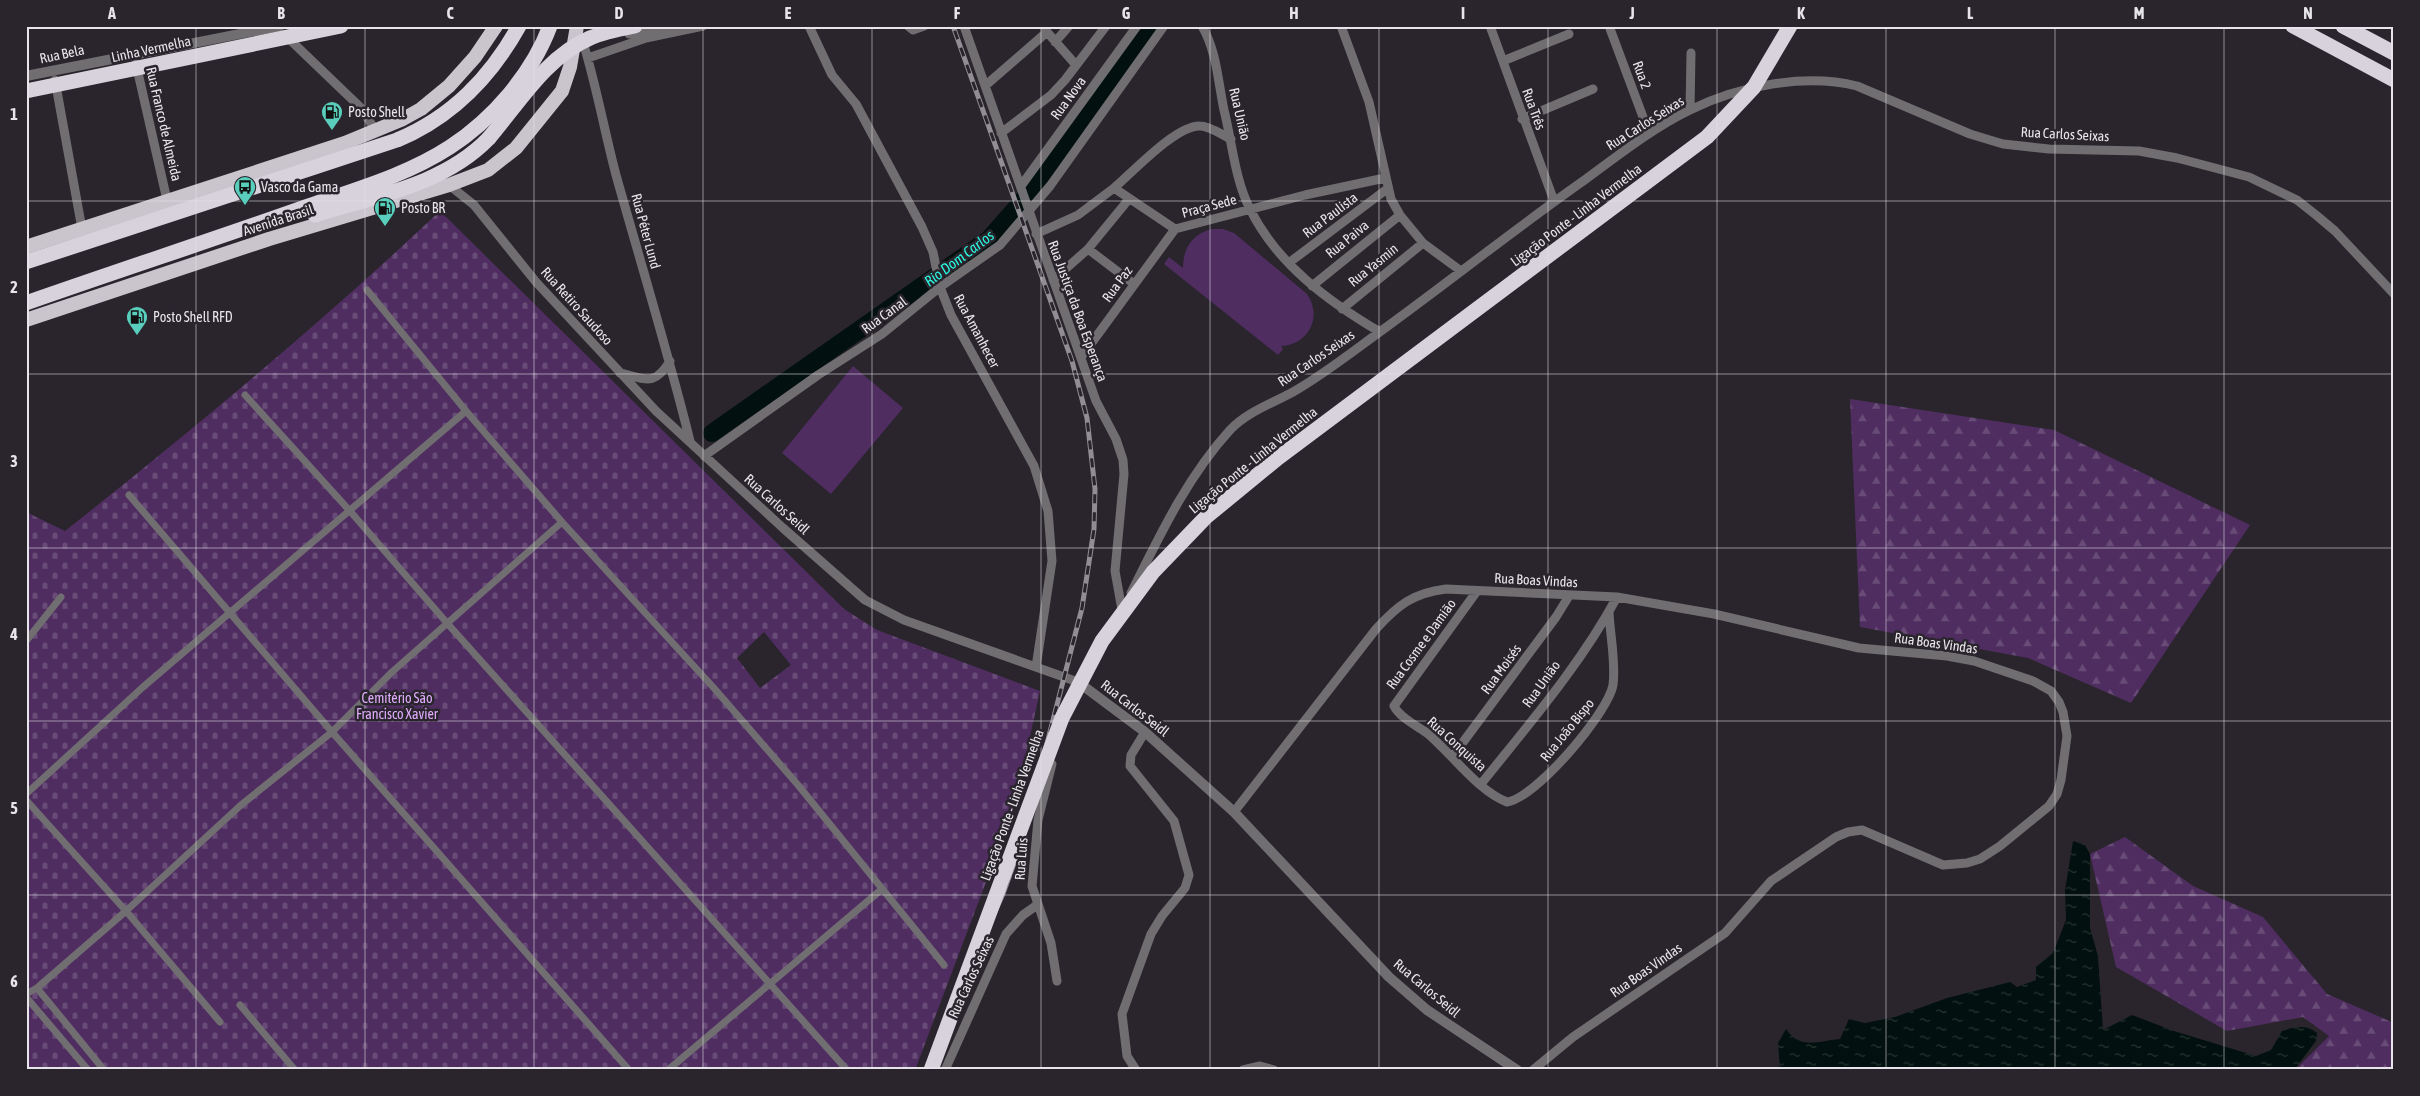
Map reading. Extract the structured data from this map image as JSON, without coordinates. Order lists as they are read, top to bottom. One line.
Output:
{"streets":{"highway":["Linha Vermelha","Ligação Ponte - Linha Vermelha","Avenida Brasil"],"street":["Rua Bela","Rua 2","Rua Nova","Rua Três","Rua União","Rua Carlos Seixas","Rua Franco de Almeida","Praça Sede","Rua Paulista","Rua Péter Lund","Rua Paiva","Rua Yasmin","Rua Paz","Rua Retiro Saudoso","Rua Justiça da Boa Esperança","Rua Canal","Rua Amanhecer","Rua Carlos Seidl","Rua Boas Vindas","Rua Cosme e Damião","Rua Moisés","Rua João Bispo","Rua Conquista","Rua Luis"]},"crossings":[["Rua Bela","Rua Franco de Almeida"],["Rua 2","Rua Carlos Seixas"],["Rua Nova","Rua Justiça da Boa Esperança"],["Rua Três","Rua Carlos Seixas"],["Rua União","Rua Carlos Seixas"],["Rua União","Praça Sede"],["Rua União","Rua Paulista"],["Rua União","Rua Paiva"],["Rua União","Rua Yasmin"],["Rua União","Rua Boas Vindas"],["Rua União","Rua João Bispo"],["Rua União","Rua Conquista"],["Rua Carlos Seixas","Rua Justiça da Boa Esperança"],["Rua Carlos Seixas","Rua Carlos Seidl"],["Rua Carlos Seixas","Rua Luis"],["Praça Sede","Rua Paz"],["Avenida Brasil","Rua Péter Lund"],["Avenida Brasil","Rua Retiro Saudoso"],["Rua Péter Lund","Rua Retiro Saudoso"],["Rua Péter Lund","Rua Carlos Seidl"],["Rua Paz","Rua Justiça da Boa Esperança"],["Rua Retiro Saudoso","Rua Carlos Seidl"],["Rua Justiça da Boa Esperança","Rua Canal"],["Rua Canal","Rua Amanhecer"],["Rua Canal","Rua Carlos Seidl"],["Rua Amanhecer","Rua Carlos Seidl"],["Rua Carlos Seidl","Rua Boas Vindas"],["Rua Carlos Seidl","Rua Luis"],["Rua Boas Vindas","Rua Cosme e Damião"],["Rua Boas Vindas","Rua Moisés"],["Rua Cosme e Damião","Rua Conquista"],["Rua Moisés","Rua Conquista"],["Rua João Bispo","Rua Conquista"]],"water":["Rio Dom Carlos"],"parks":["Cemitério São Francisco Xavier"],"places":{"fuel station":["Posto Shell","Posto BR","Posto Shell RFD"],"bus stop":["Vasco da Gama"]},"grid":{"columns":["A","B","C","D","E","F","G","H","I","J","K","L","M","N"],"rows":["1","2","3","4","5","6"]}}
